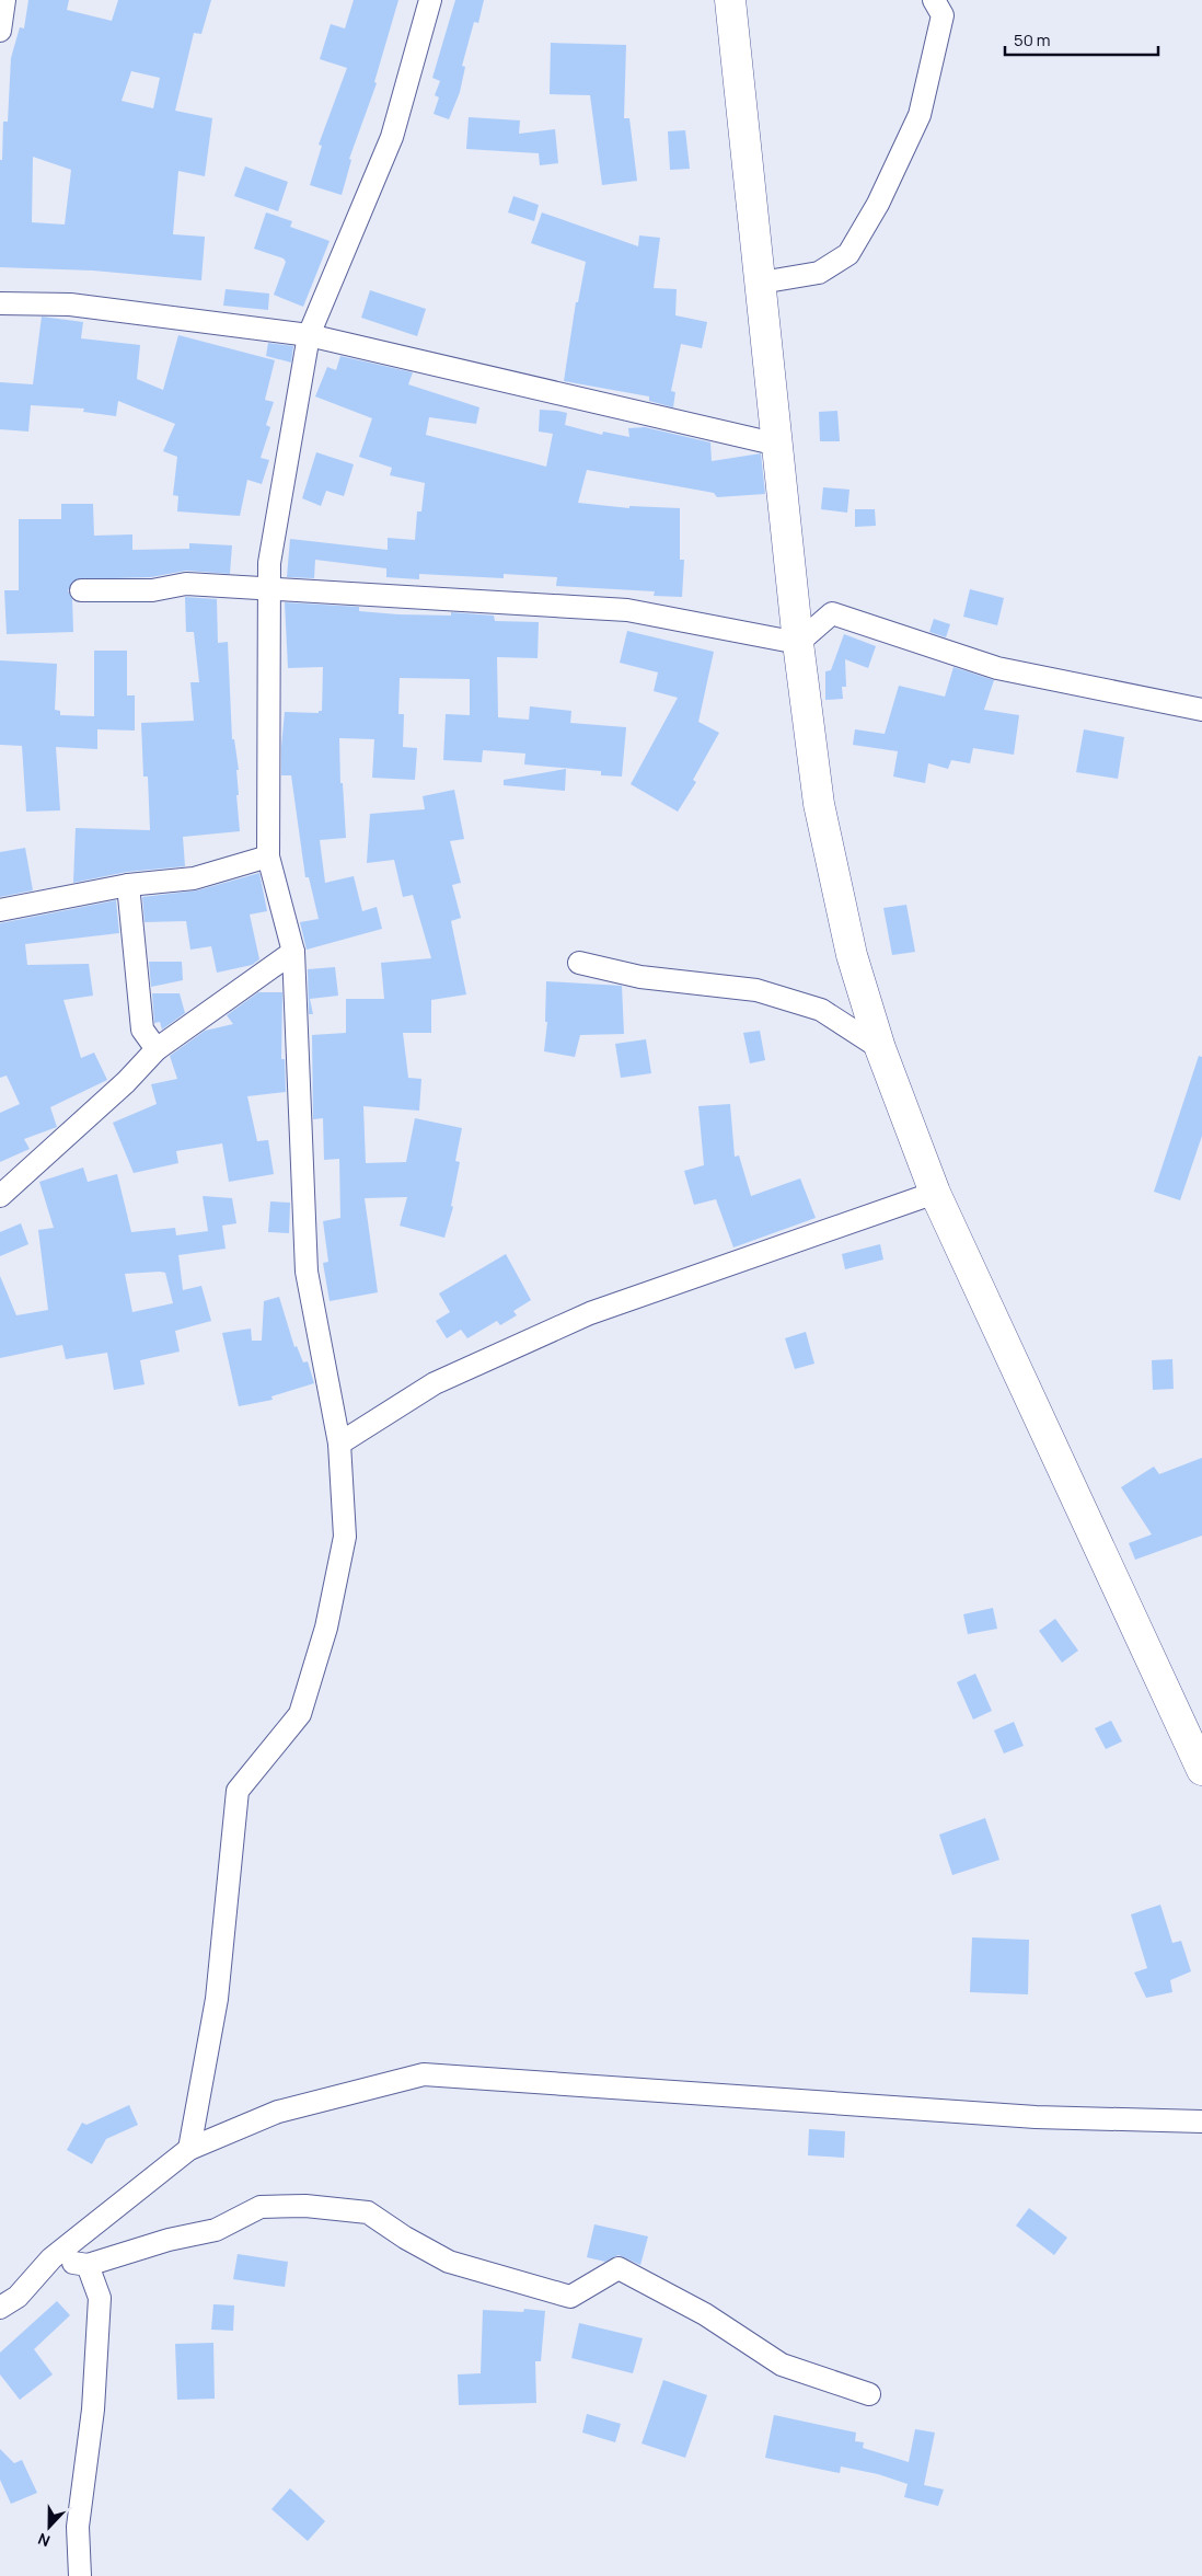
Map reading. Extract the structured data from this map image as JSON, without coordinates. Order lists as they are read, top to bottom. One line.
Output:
{"scale_bar":"50 m","north":"bottom"}
